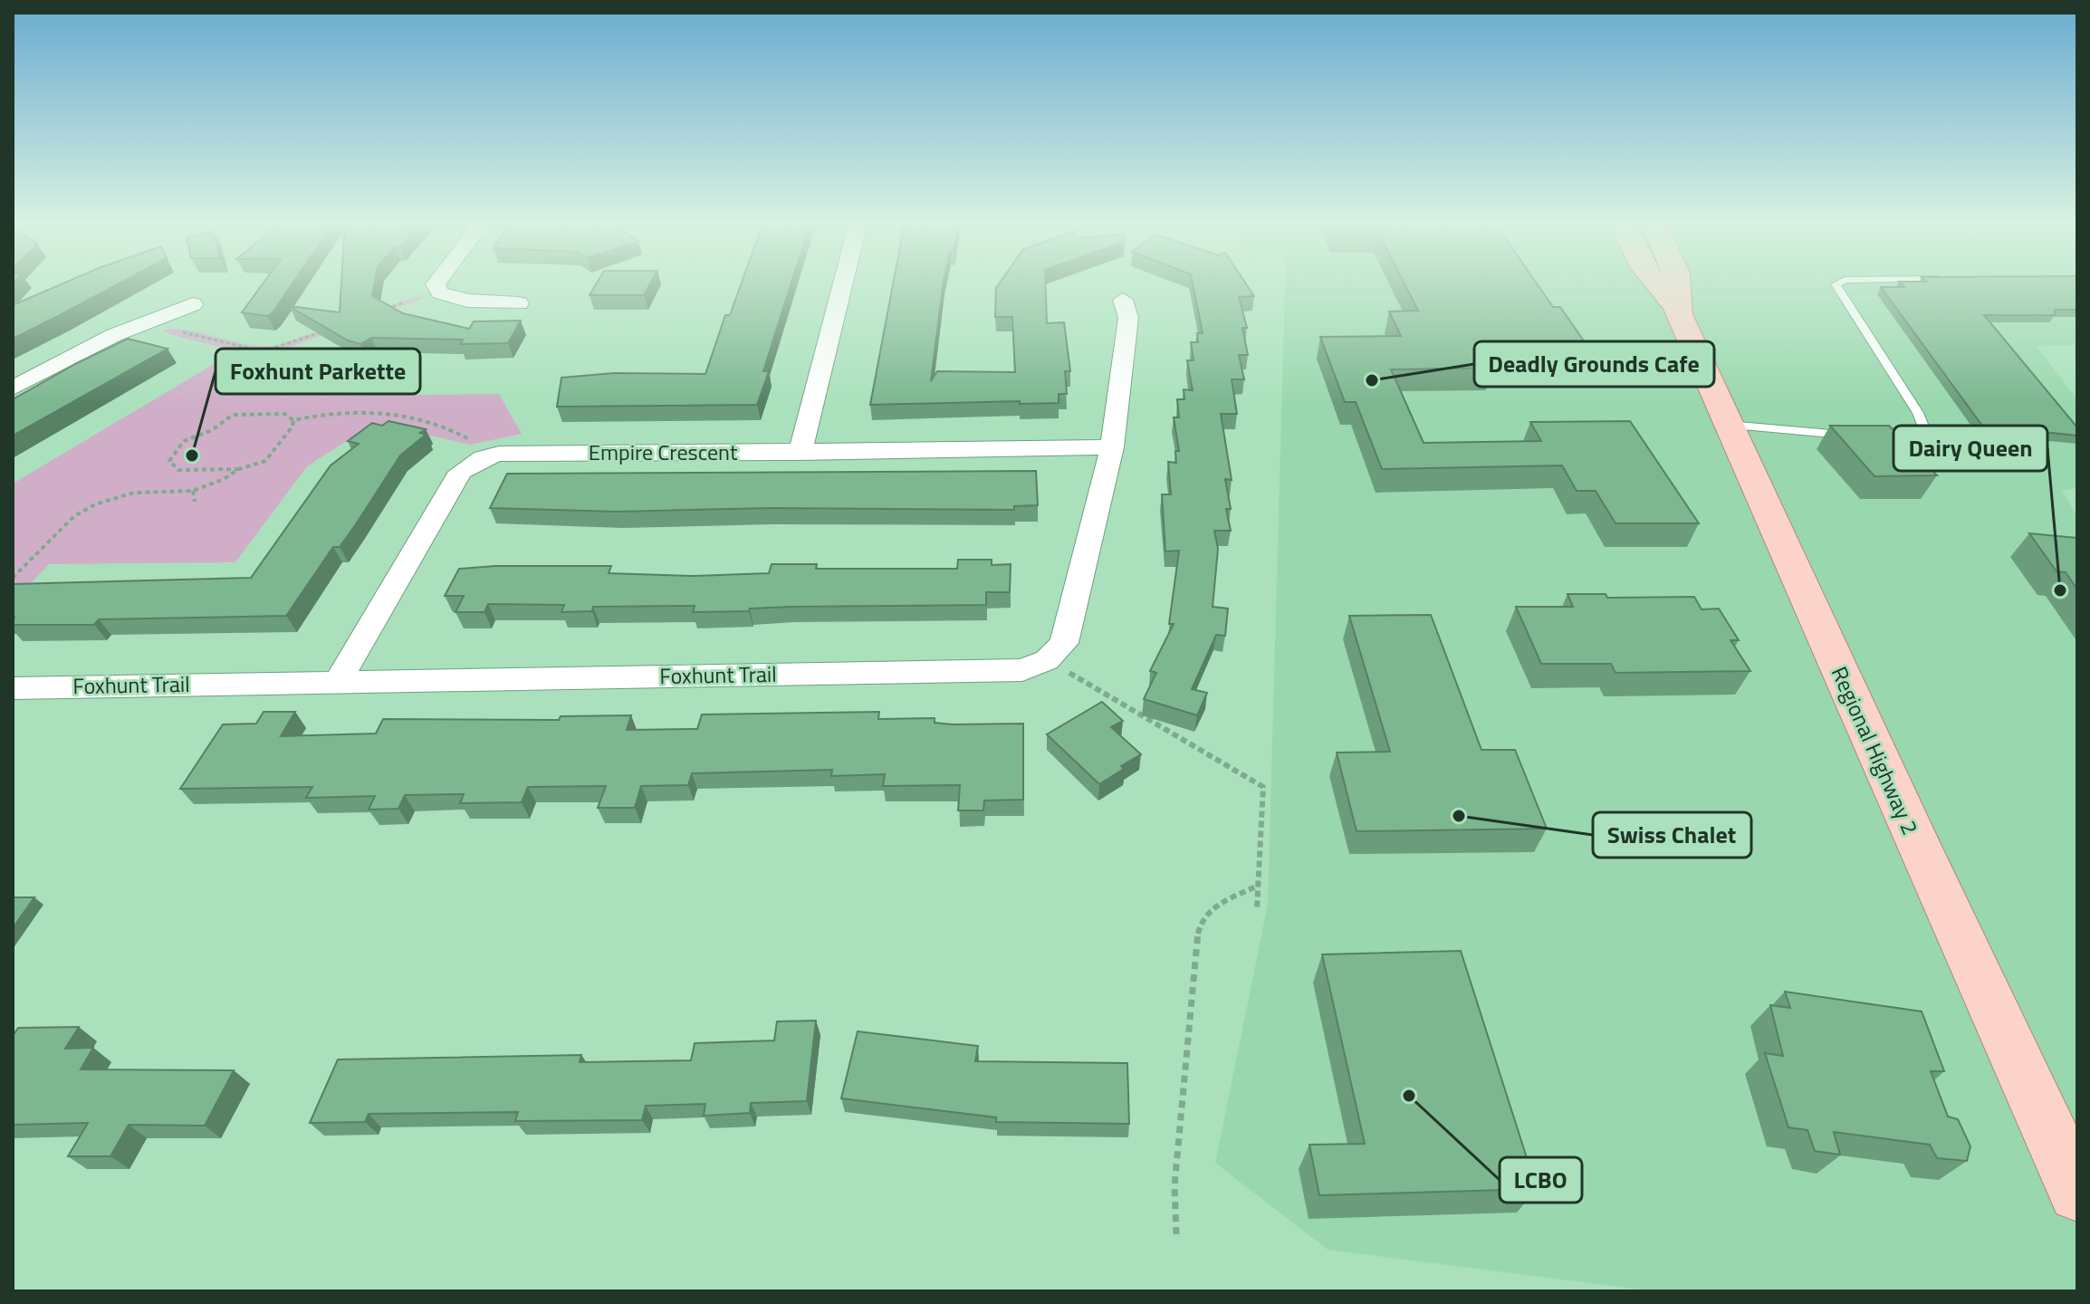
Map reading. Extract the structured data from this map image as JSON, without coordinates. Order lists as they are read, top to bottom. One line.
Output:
{"streets":{"main road":["Regional Highway 2"],"street":["Empire Crescent","Foxhunt Trail"]},"crossings":[["Empire Crescent","Foxhunt Trail"]],"places":["Deadly Grounds Cafe","Foxhunt Parkette","Dairy Queen","Swiss Chalet","LCBO"]}
